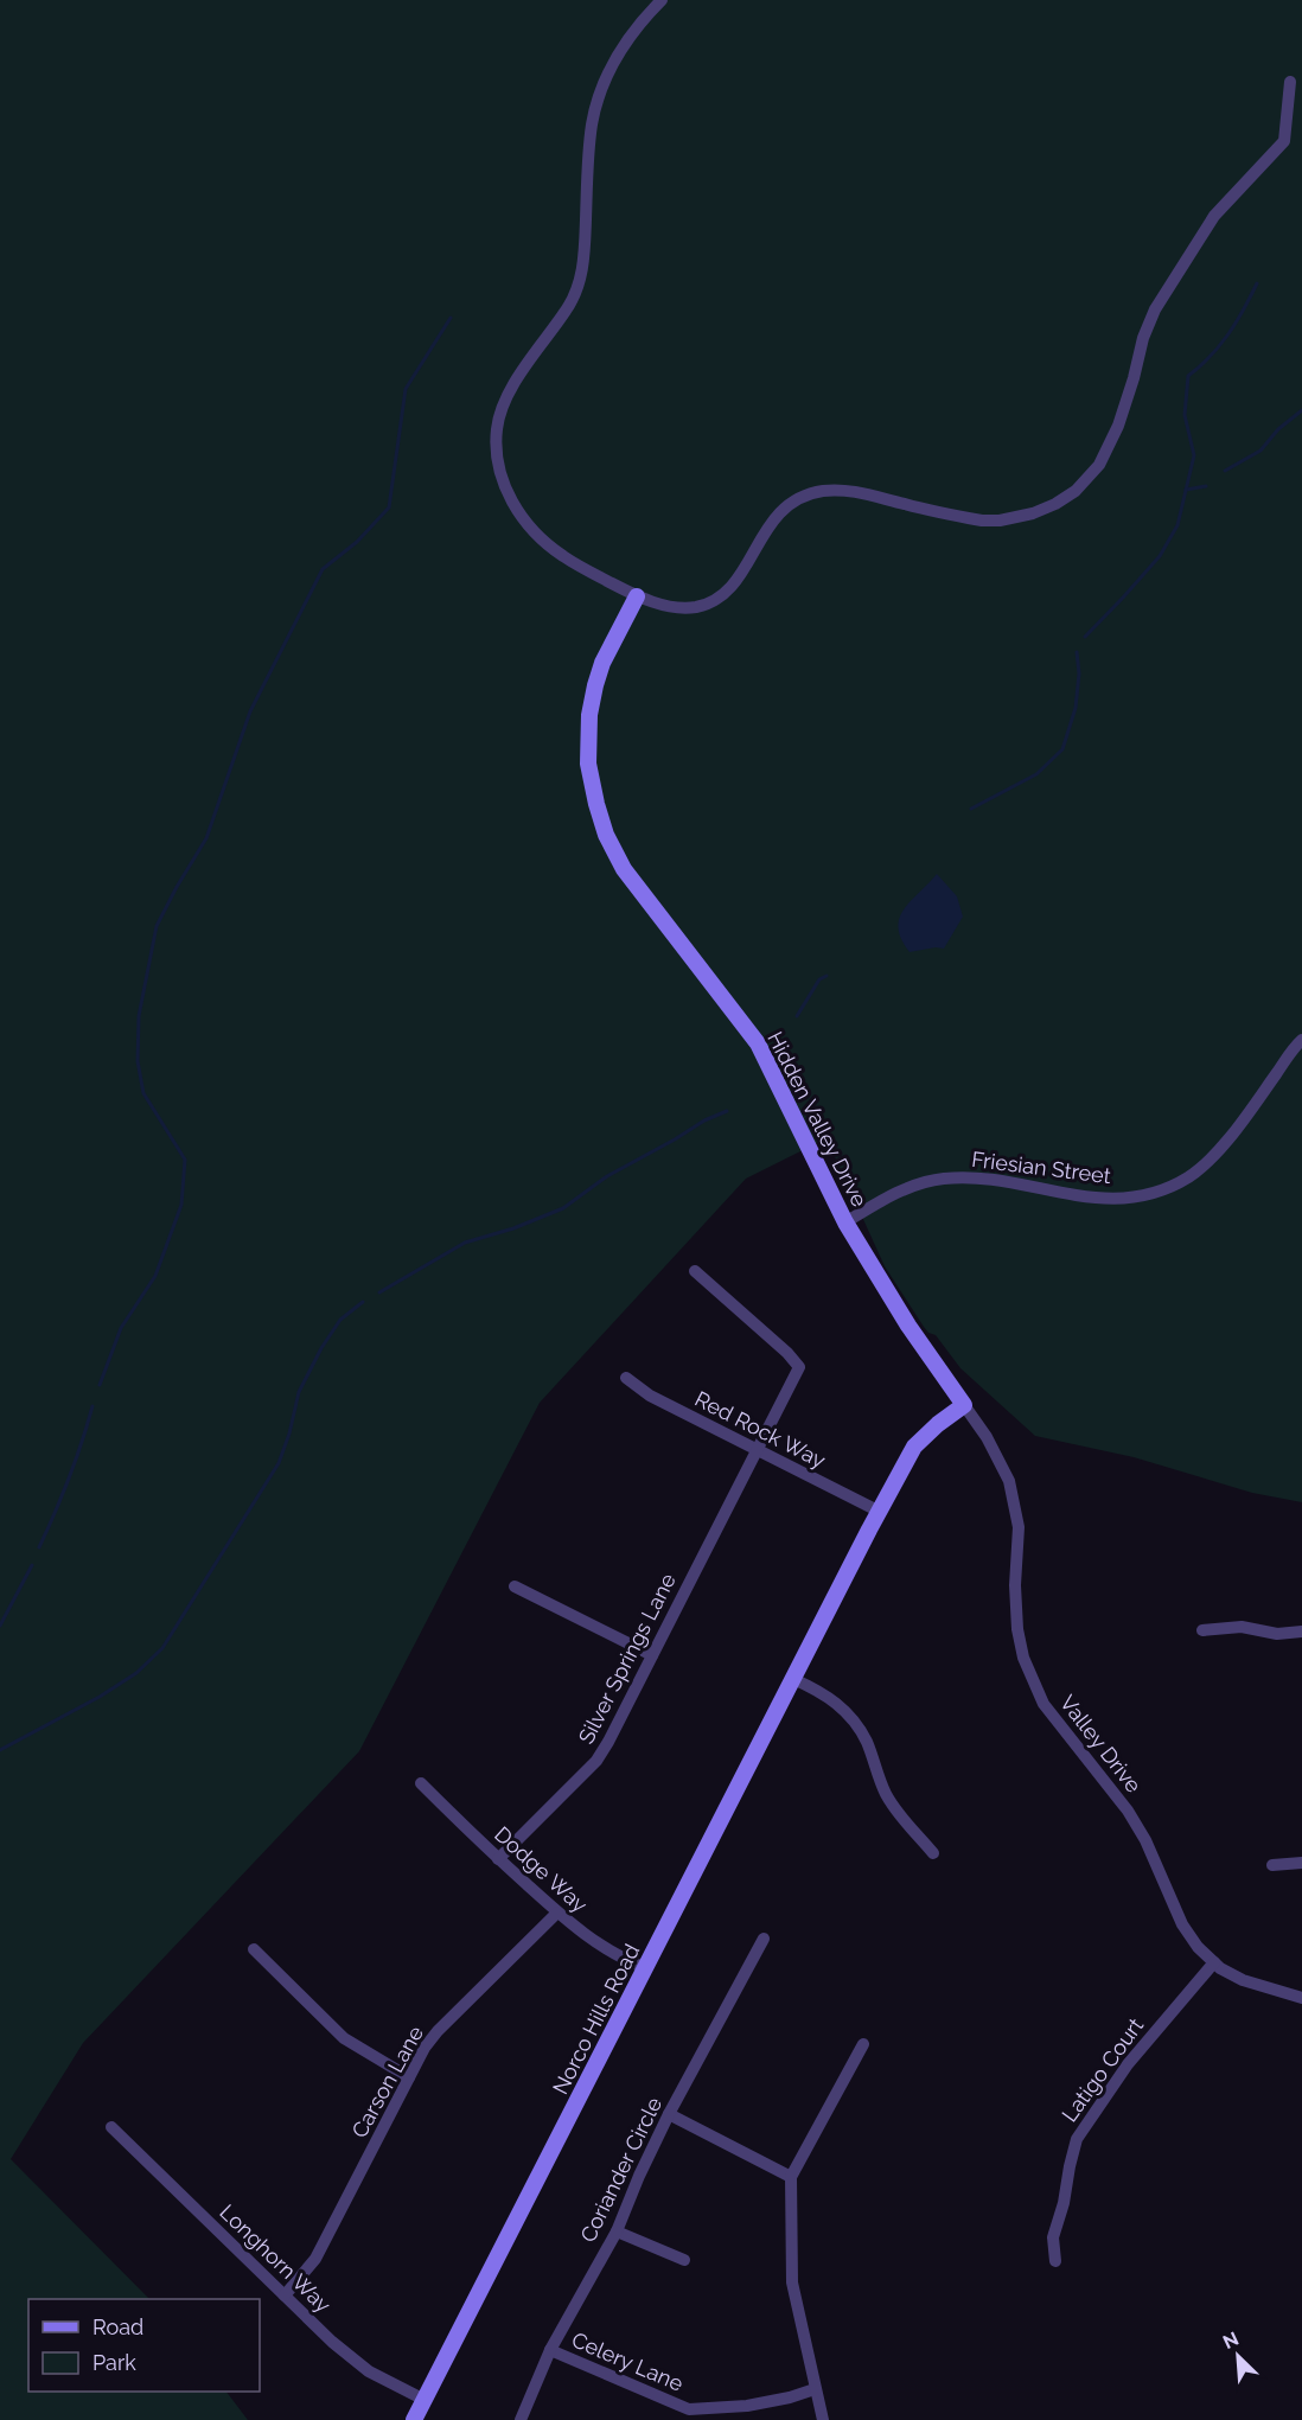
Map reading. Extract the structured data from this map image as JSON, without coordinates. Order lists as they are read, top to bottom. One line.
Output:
{"streets":{"street":["Hidden Valley Drive","Friesian Street","Red Rock Way","Silver Springs Lane","Valley Drive","Dodge Way","Norco Hills Road","Latigo Court","Carson Lane","Coriander Circle","Longhorn Way","Celery Lane"]},"crossings":[["Hidden Valley Drive","Friesian Street"],["Hidden Valley Drive","Valley Drive"],["Red Rock Way","Silver Springs Lane"],["Red Rock Way","Norco Hills Road"],["Silver Springs Lane","Dodge Way"],["Valley Drive","Latigo Court"],["Dodge Way","Norco Hills Road"],["Dodge Way","Carson Lane"],["Norco Hills Road","Longhorn Way"],["Carson Lane","Longhorn Way"],["Coriander Circle","Celery Lane"]],"legend":["Road","Park"],"north":"top left"}
